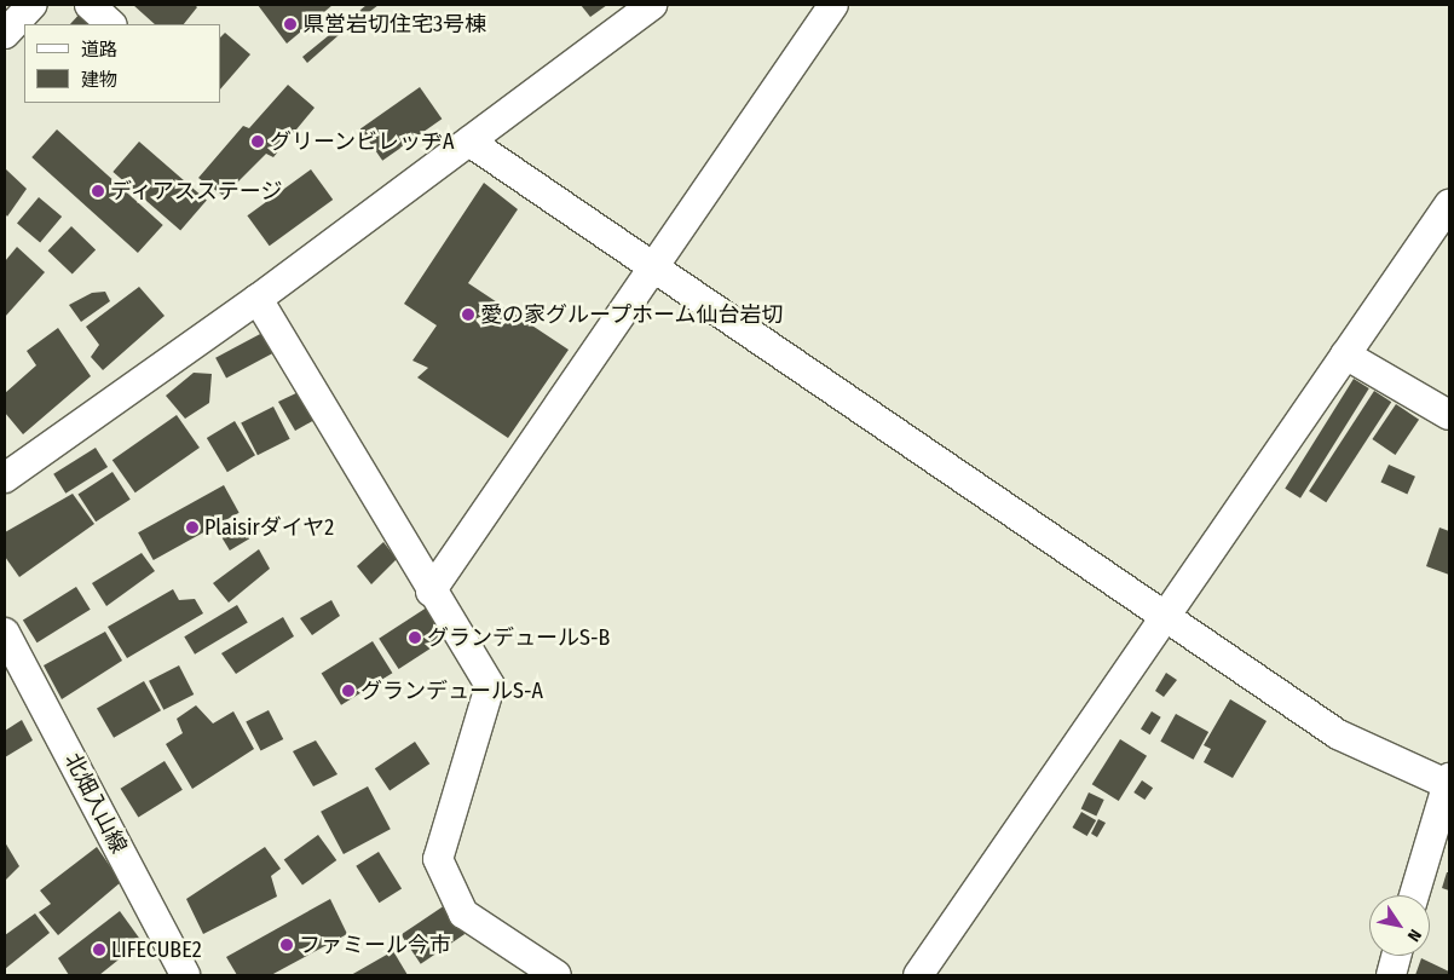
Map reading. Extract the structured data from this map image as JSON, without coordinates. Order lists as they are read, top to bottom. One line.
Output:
{"streets":{"street":["北畑入山線"]},"places":["県営岩切住宅3号棟","グリーンビレッヂA","ディアスステージ","愛の家グループホーム仙台岩切","Plaisirダイヤ2","グランデュールS-B","グランデュールS-A","ファミール今市","LIFECUBE2"],"legend":["道路","建物"],"north":"bottom right"}
